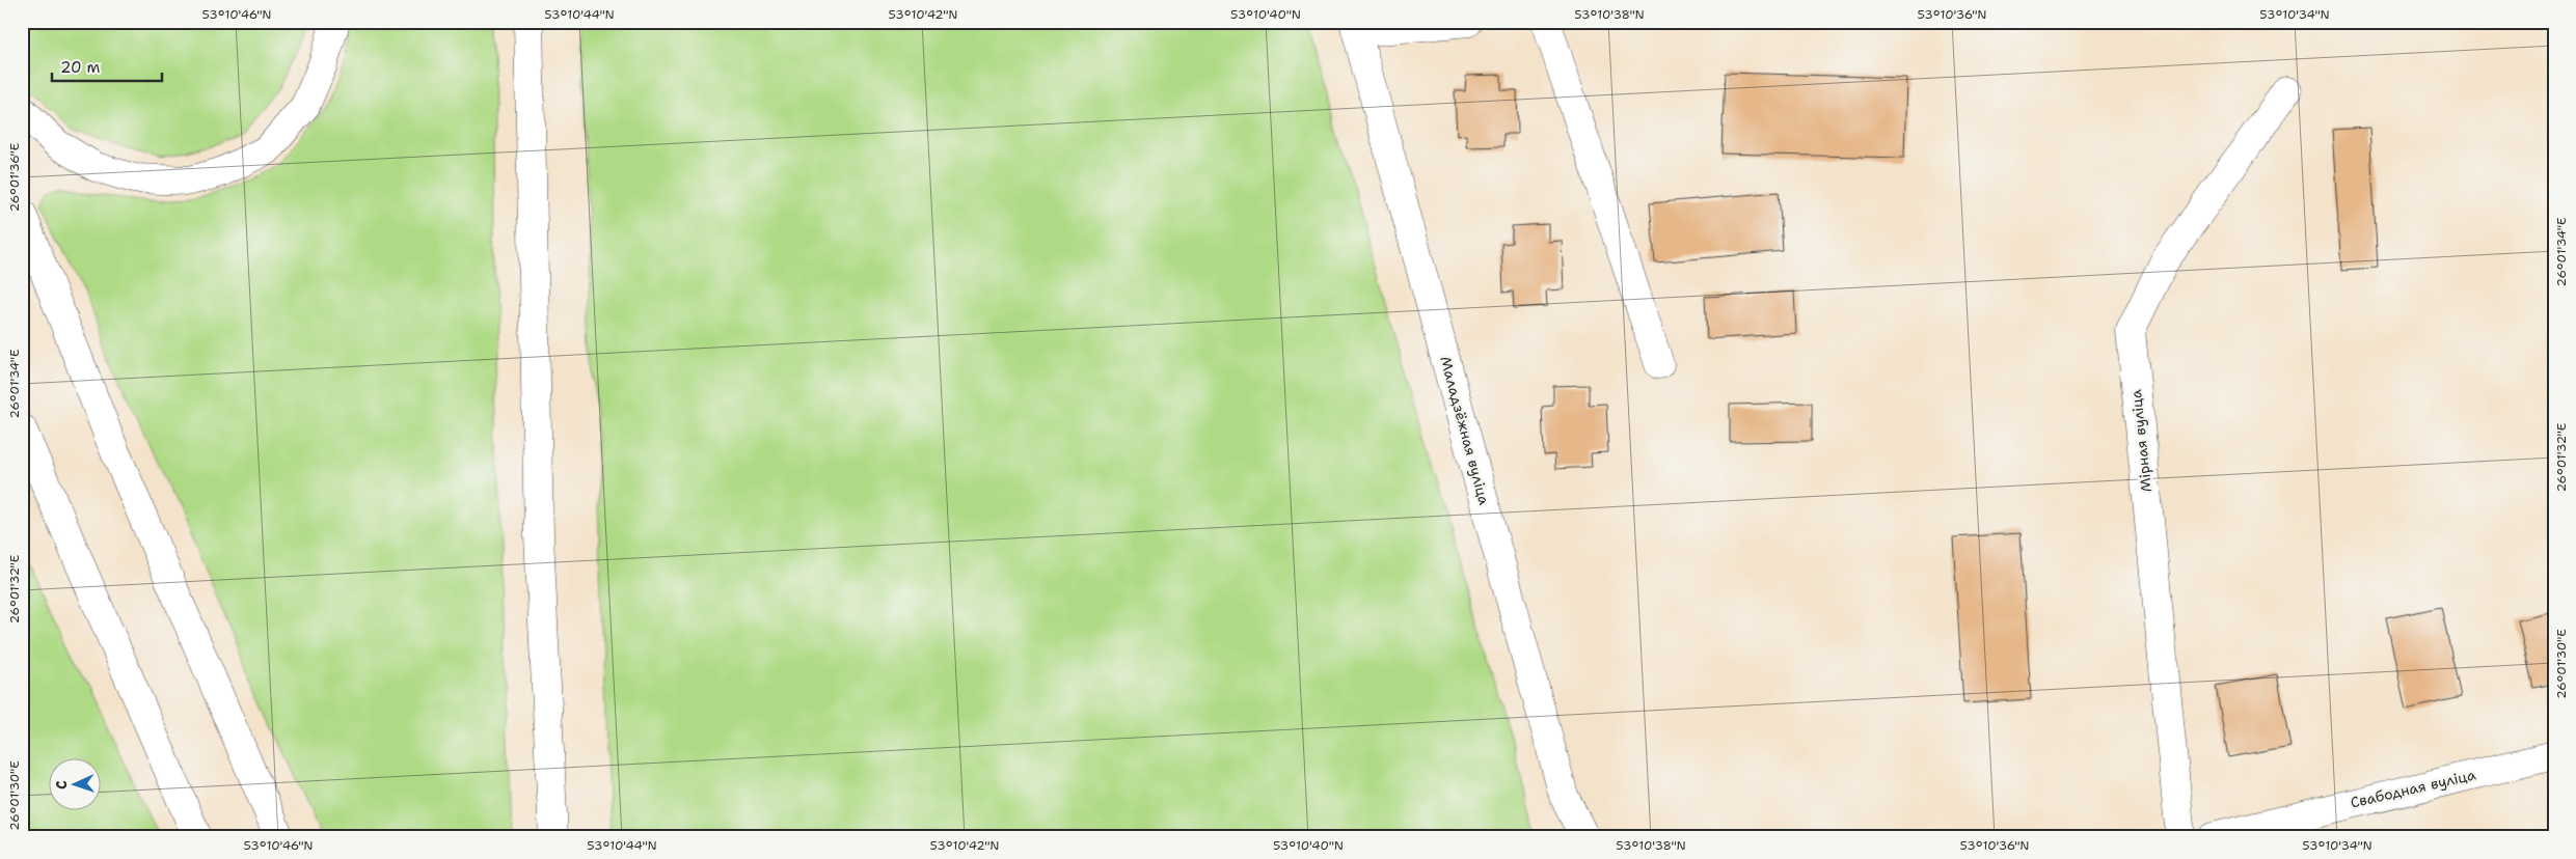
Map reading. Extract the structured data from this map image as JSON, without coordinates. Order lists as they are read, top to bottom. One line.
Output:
{"streets":{"main road":["Маладзёжная вуліца","Мірная вуліца","Свабодная вуліца"]},"scale_bar":"20 m","north":"left","coordinates":["53°10'46\"N","53°10'44\"N","53°10'42\"N","53°10'40\"N","53°10'38\"N","53°10'36\"N","53°10'34\"N","26°01'36\"E","26°01'34\"E","26°01'32\"E","26°01'30\"E"]}
